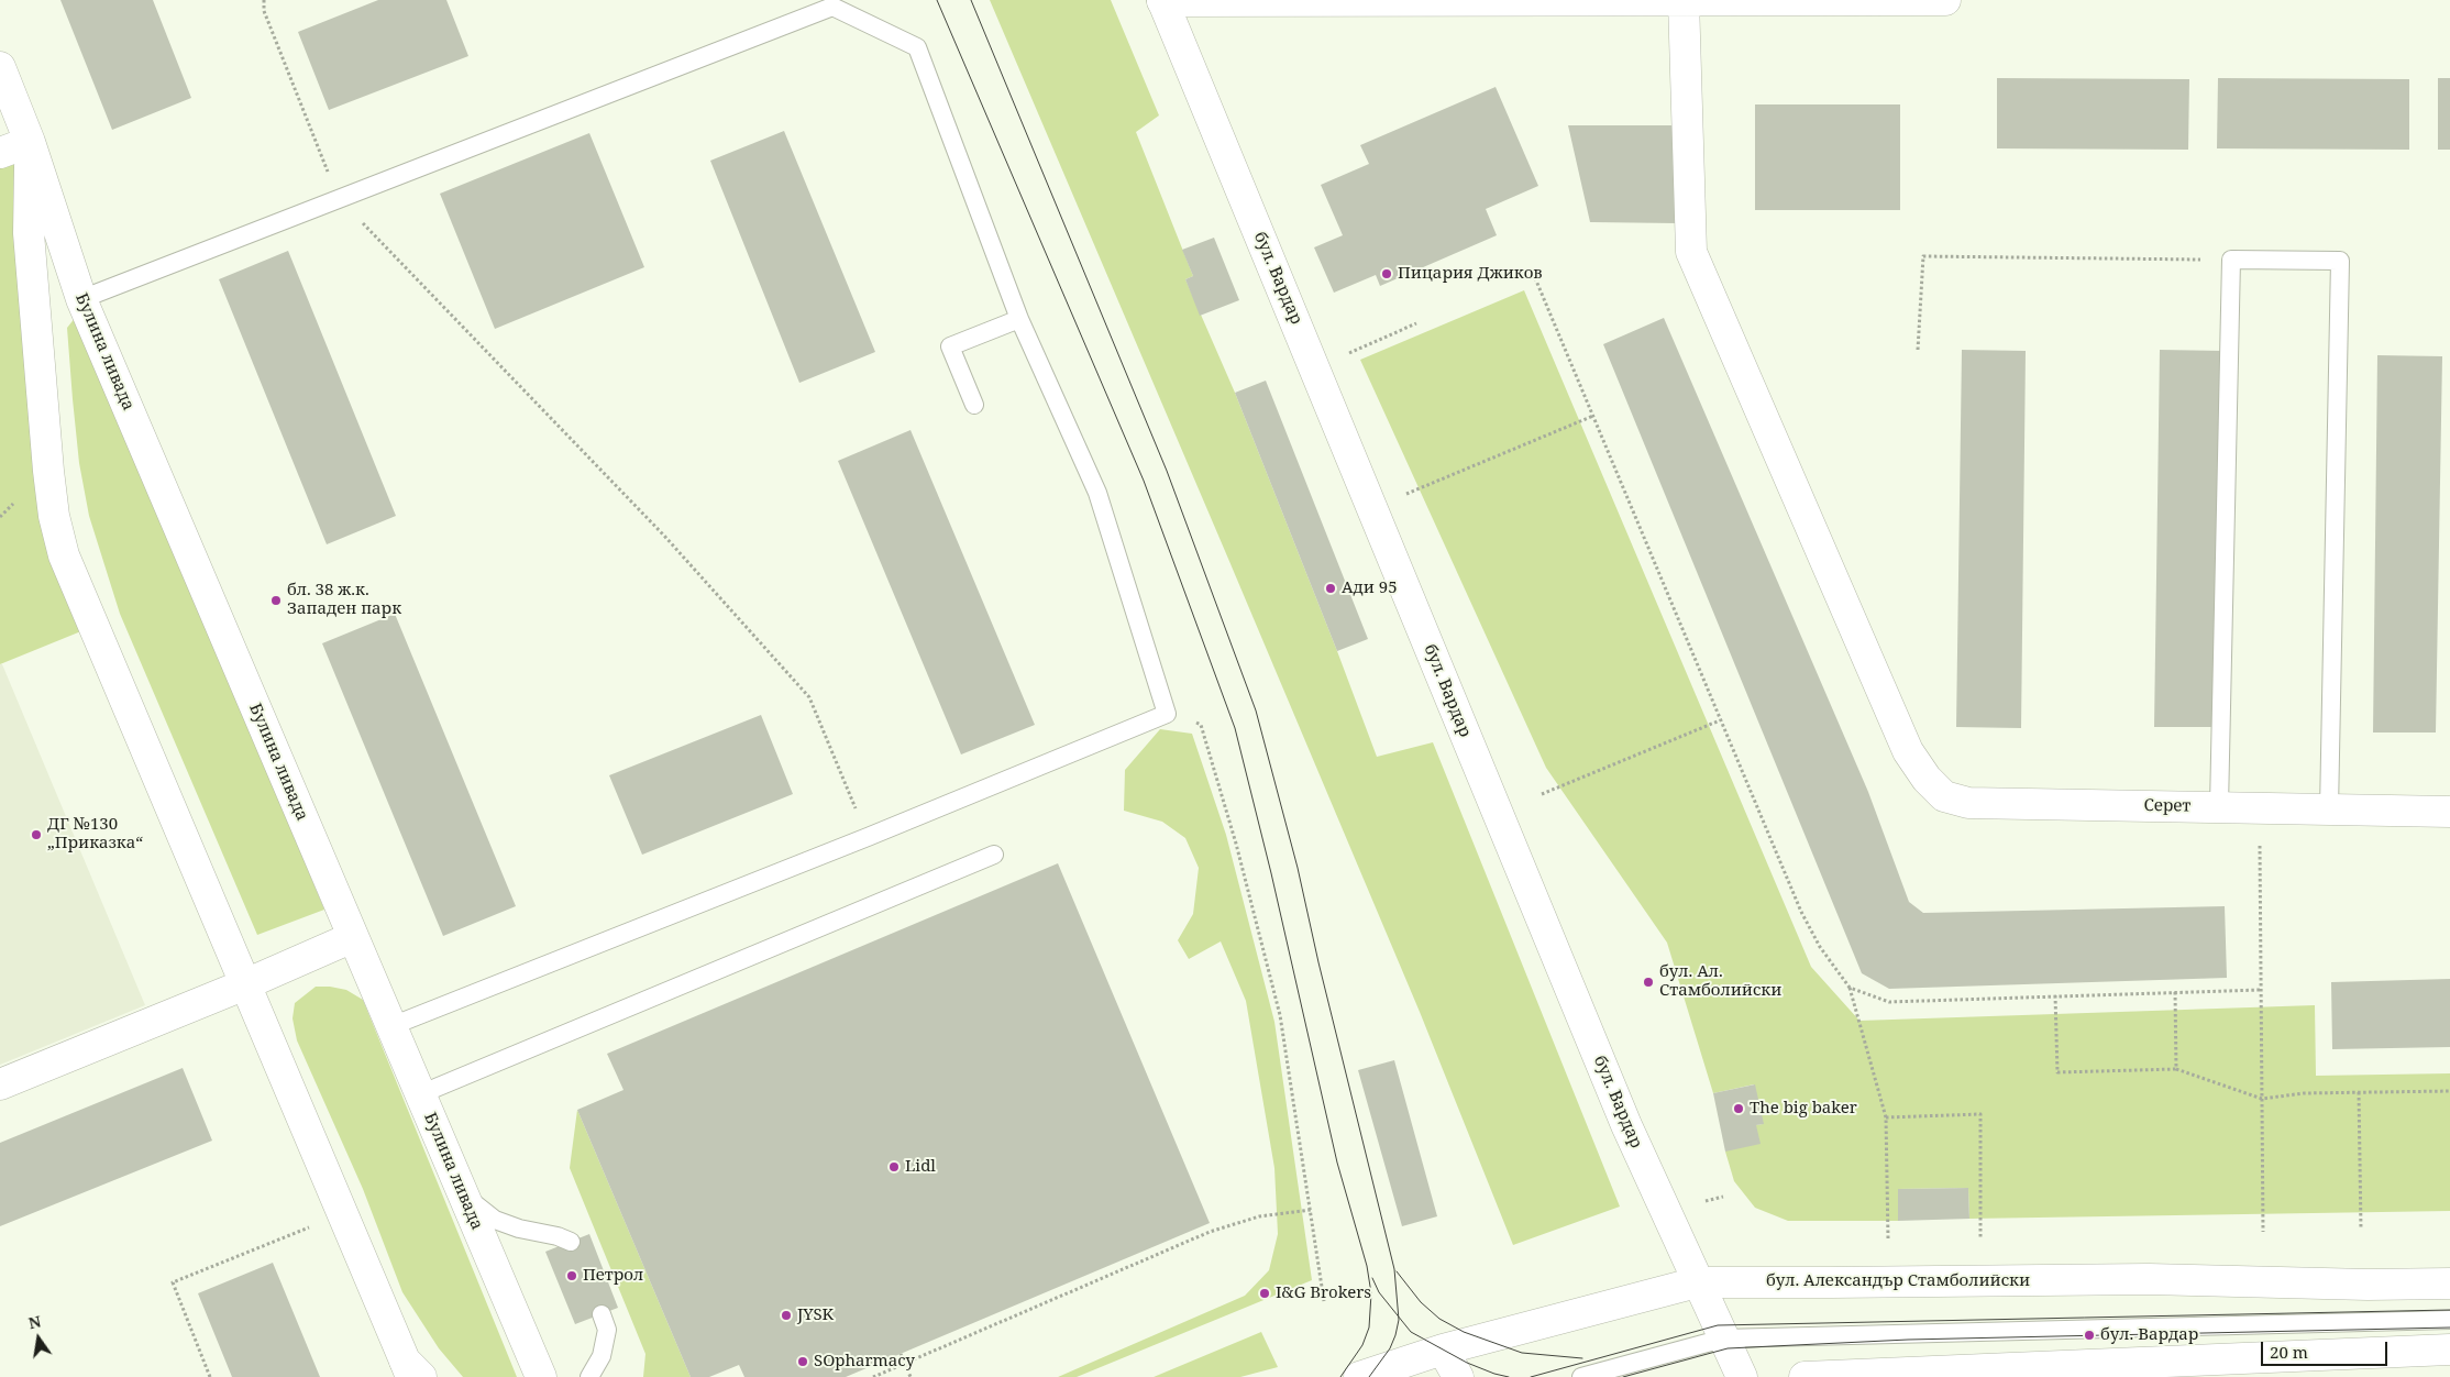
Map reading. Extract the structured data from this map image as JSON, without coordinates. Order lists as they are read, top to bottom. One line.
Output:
{"streets":{"street":["бул. Вардар","Булина ливада","Серет","бул. Александър Стамболийски"]},"crossings":[["бул. Вардар","бул. Александър Стамболийски"]],"places":["Пицария Джиков","Ади 95","бл. 38 ж.к. Западен парк","ДГ №130 „Приказка“","бул. Ал. Стамболийски","The big baker","Lidl","Петрол","I&G Brokers","JYSK","бул. Вардар","SOpharmacy"],"scale_bar":"20 m","north":"top"}
